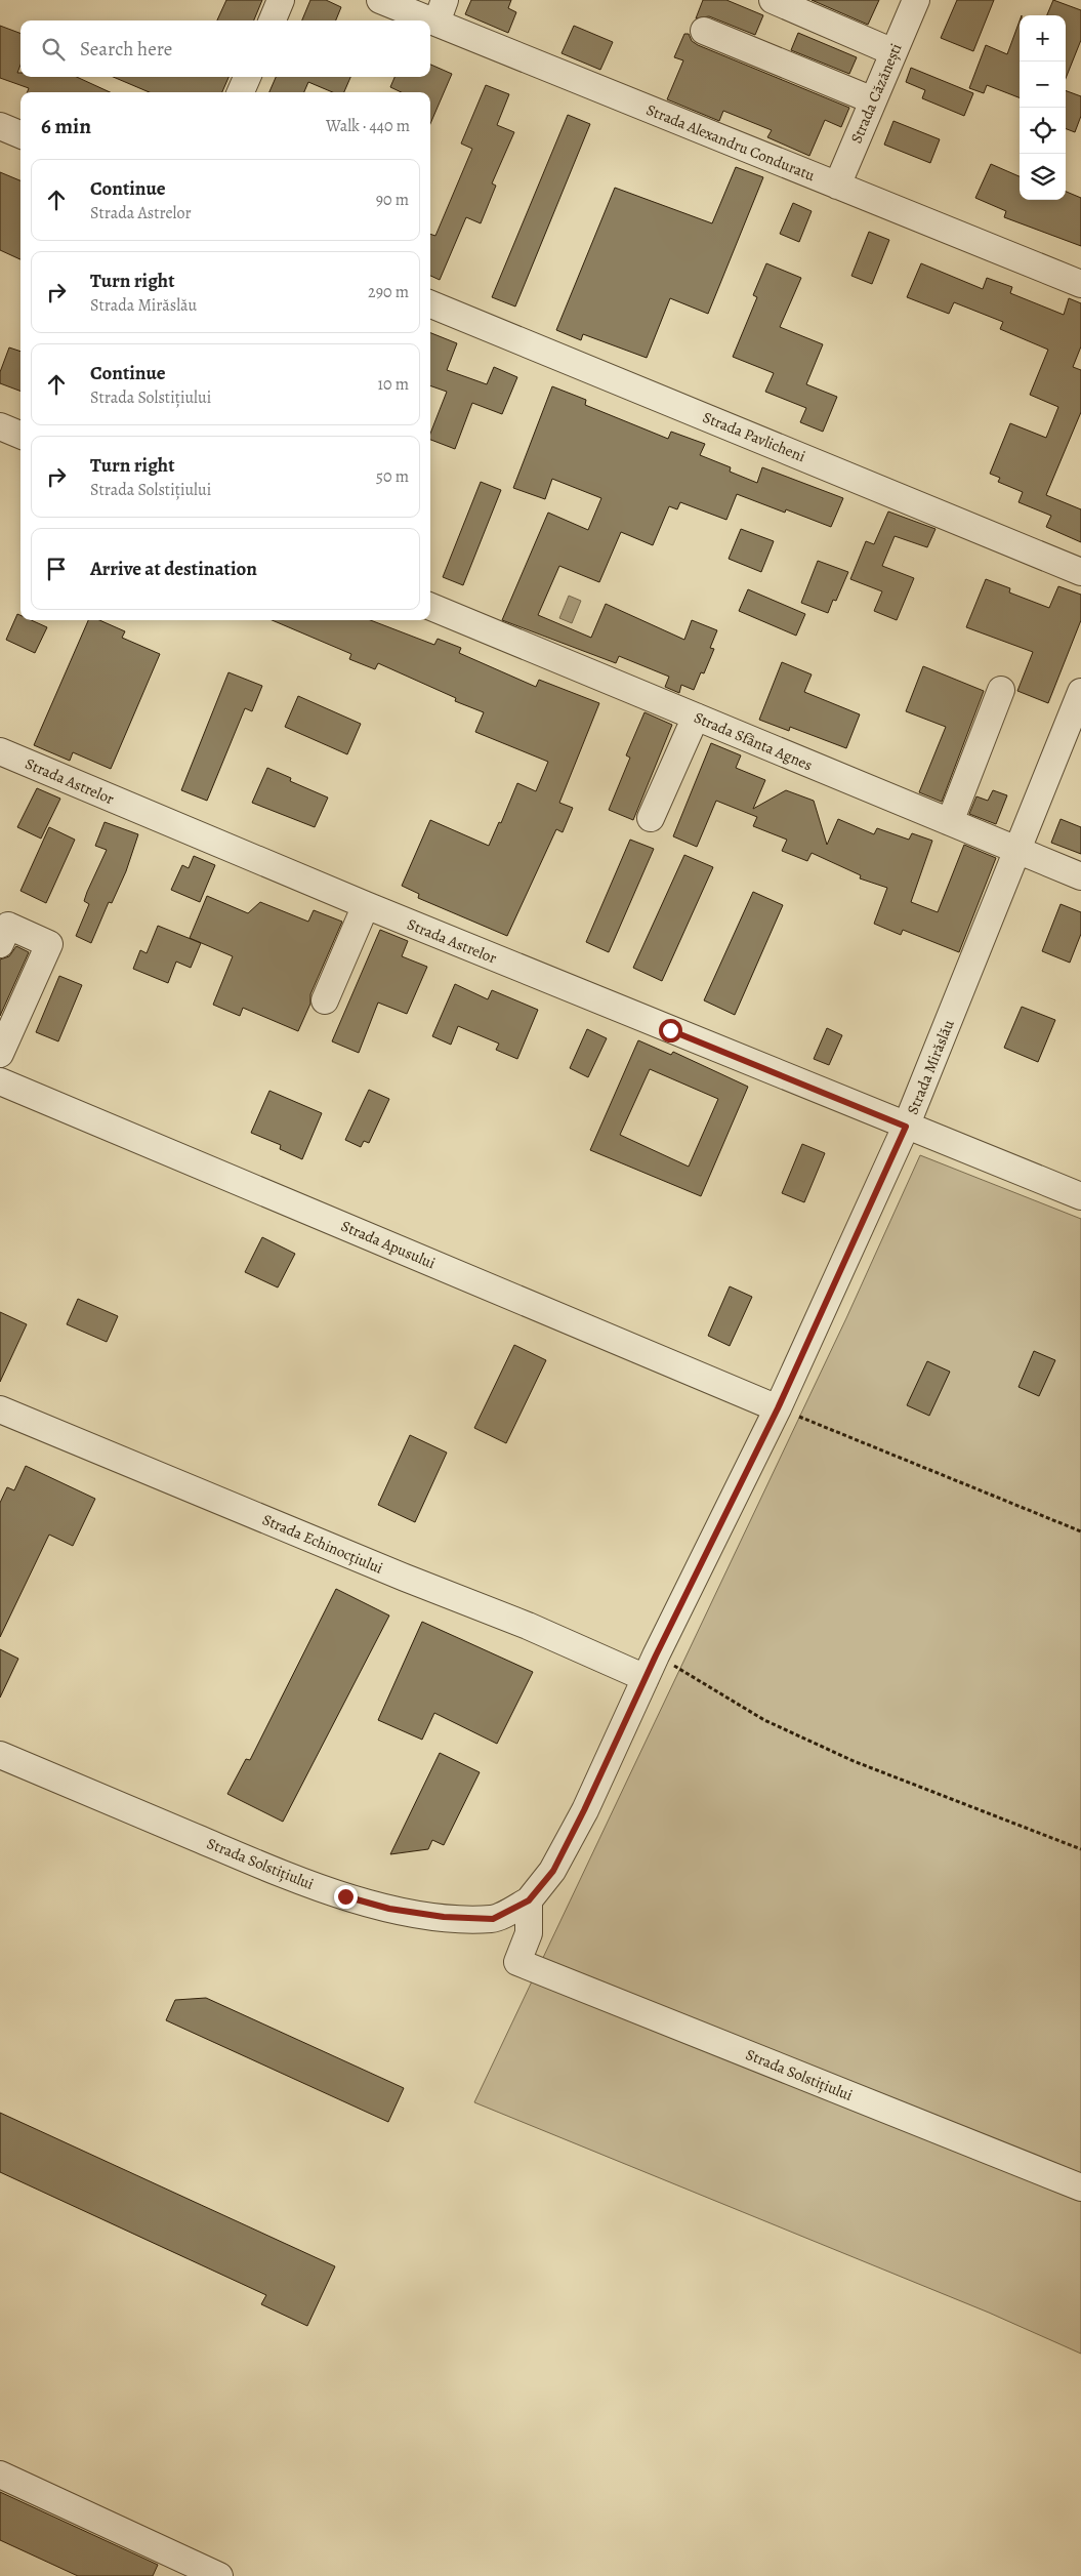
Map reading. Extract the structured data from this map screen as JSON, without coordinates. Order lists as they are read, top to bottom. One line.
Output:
{"streets":{"street":["Strada Căzănești","Strada Alexandru Conduratu","Strada Pavlicheni","Strada Sfânta Agnes","Strada Astrelor","Strada Mirăslău","Strada Apusului","Strada Echinocțiului","Strada Solstițiului"]},"crossings":[["Strada Căzănești","Strada Alexandru Conduratu"],["Strada Sfânta Agnes","Strada Mirăslău"],["Strada Astrelor","Strada Mirăslău"],["Strada Mirăslău","Strada Apusului"],["Strada Mirăslău","Strada Echinocțiului"],["Strada Mirăslău","Strada Solstițiului"]],"page":{"map_buttons":["+","−"],"search":"Search here","heading":["6 min","Walk · 440 m"],"list":[["Continue","Strada Astrelor","90 m"],["Turn right","Strada Mirăslău","290 m"],["Continue","Strada Solstițiului","10 m"],["Turn right","Strada Solstițiului","50 m"],"Arrive at destination"]}}
